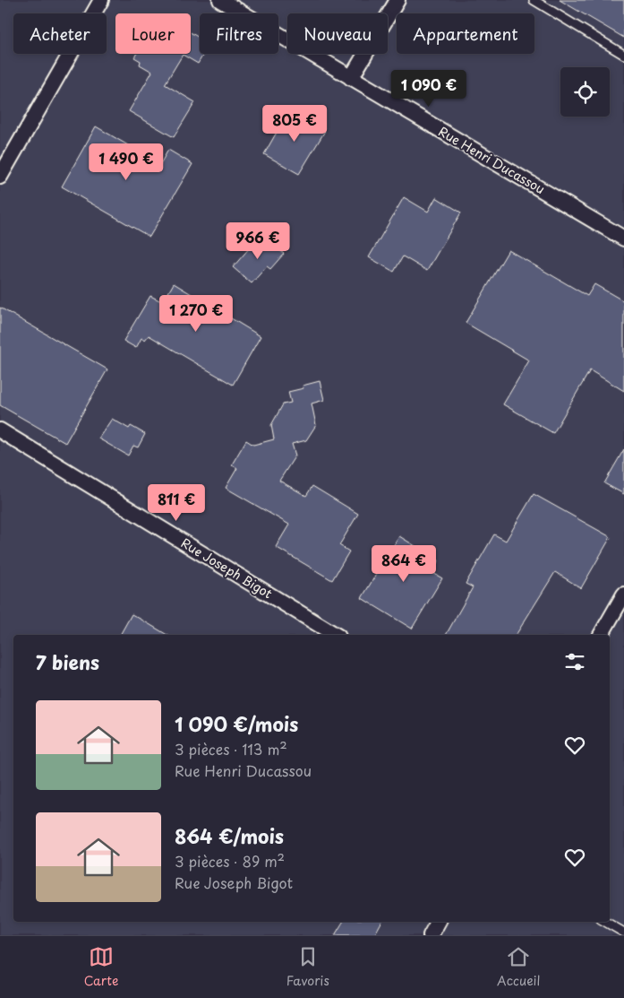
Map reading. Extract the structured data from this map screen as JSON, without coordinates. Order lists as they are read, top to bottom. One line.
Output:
{"streets":{"street":["Rue Henri Ducassou","Rue Joseph Bigot"]},"page":{"chip":["Acheter","Louer","Filtres","Nouveau","Appartement"],"price":["1 090 €","805 €","1 490 €","966 €","1 270 €","811 €","864 €"],"heading":"7 biens","list":[{"name":"1 090 €/mois","note":"3 pièces · 113 m² · Rue Henri Ducassou"},{"name":"864 €/mois","note":"3 pièces · 89 m² · Rue Joseph Bigot"}],"tabs":["Carte","Favoris","Accueil"]}}
